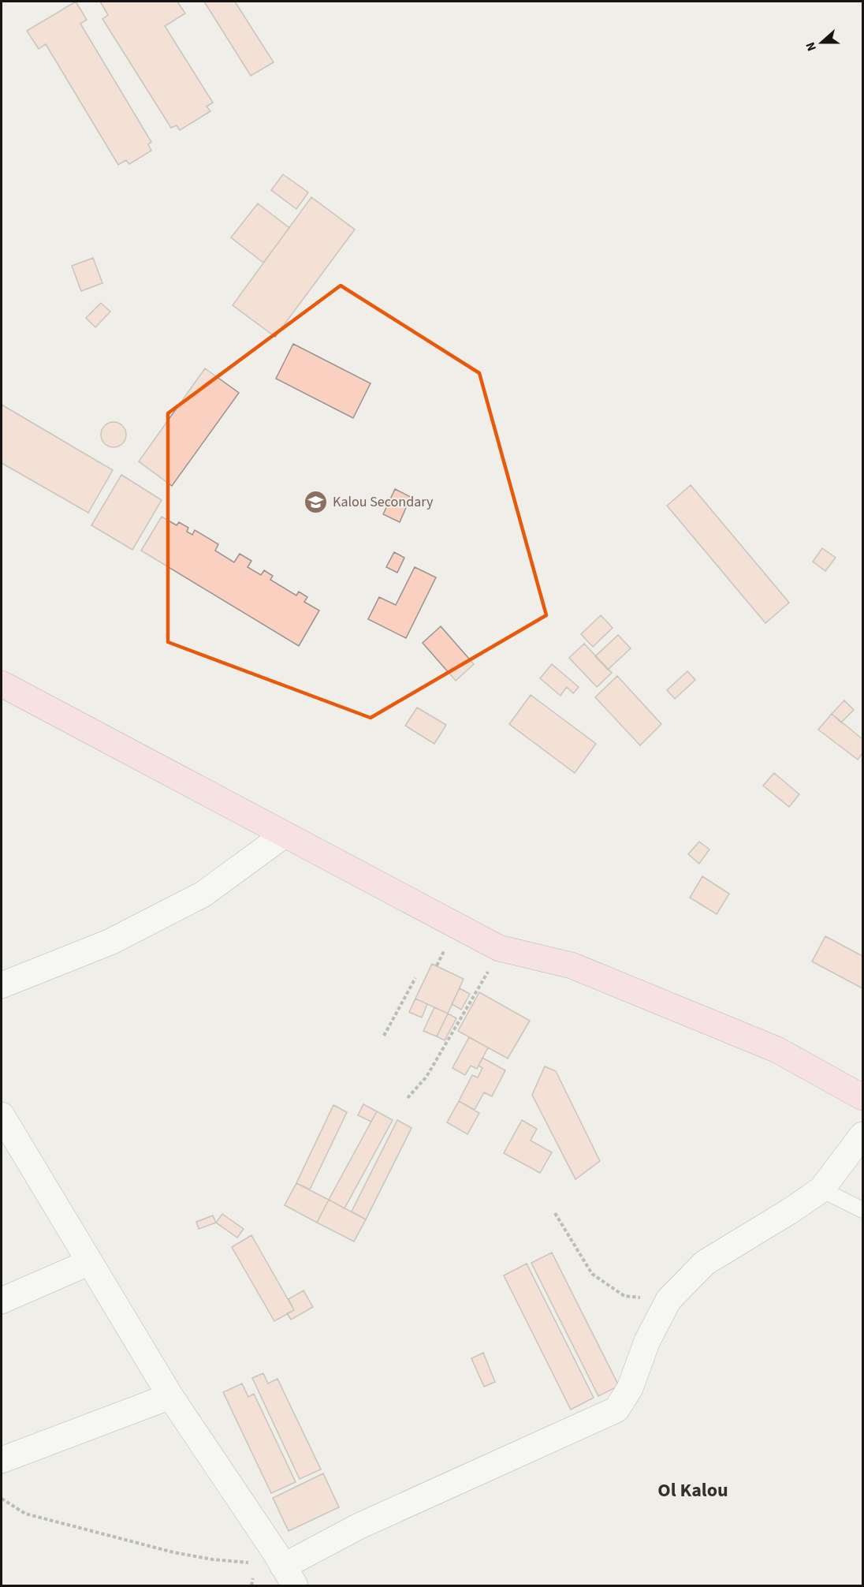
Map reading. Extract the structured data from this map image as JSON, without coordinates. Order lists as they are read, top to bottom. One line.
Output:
{"districts":["Ol Kalou"],"places":{"school or university":["Kalou Secondary"]},"north":"left"}
